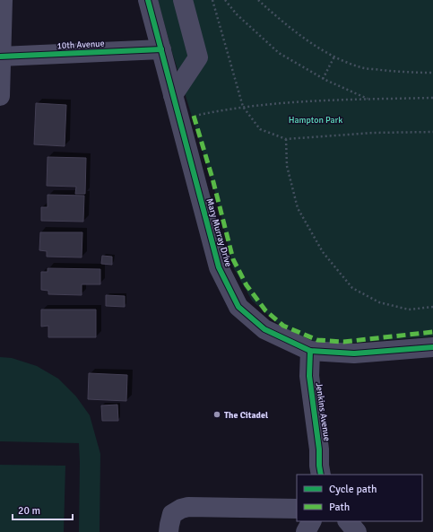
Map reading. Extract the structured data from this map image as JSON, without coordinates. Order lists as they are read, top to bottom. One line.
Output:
{"streets":{"street":["10th Avenue","Mary Murray Drive","Jenkins Avenue"]},"crossings":[["10th Avenue","Mary Murray Drive"],["Mary Murray Drive","Jenkins Avenue"]],"parks":["Hampton Park"],"places":["The Citadel"],"legend":["Cycle path","Path"],"scale_bar":"20 m"}
